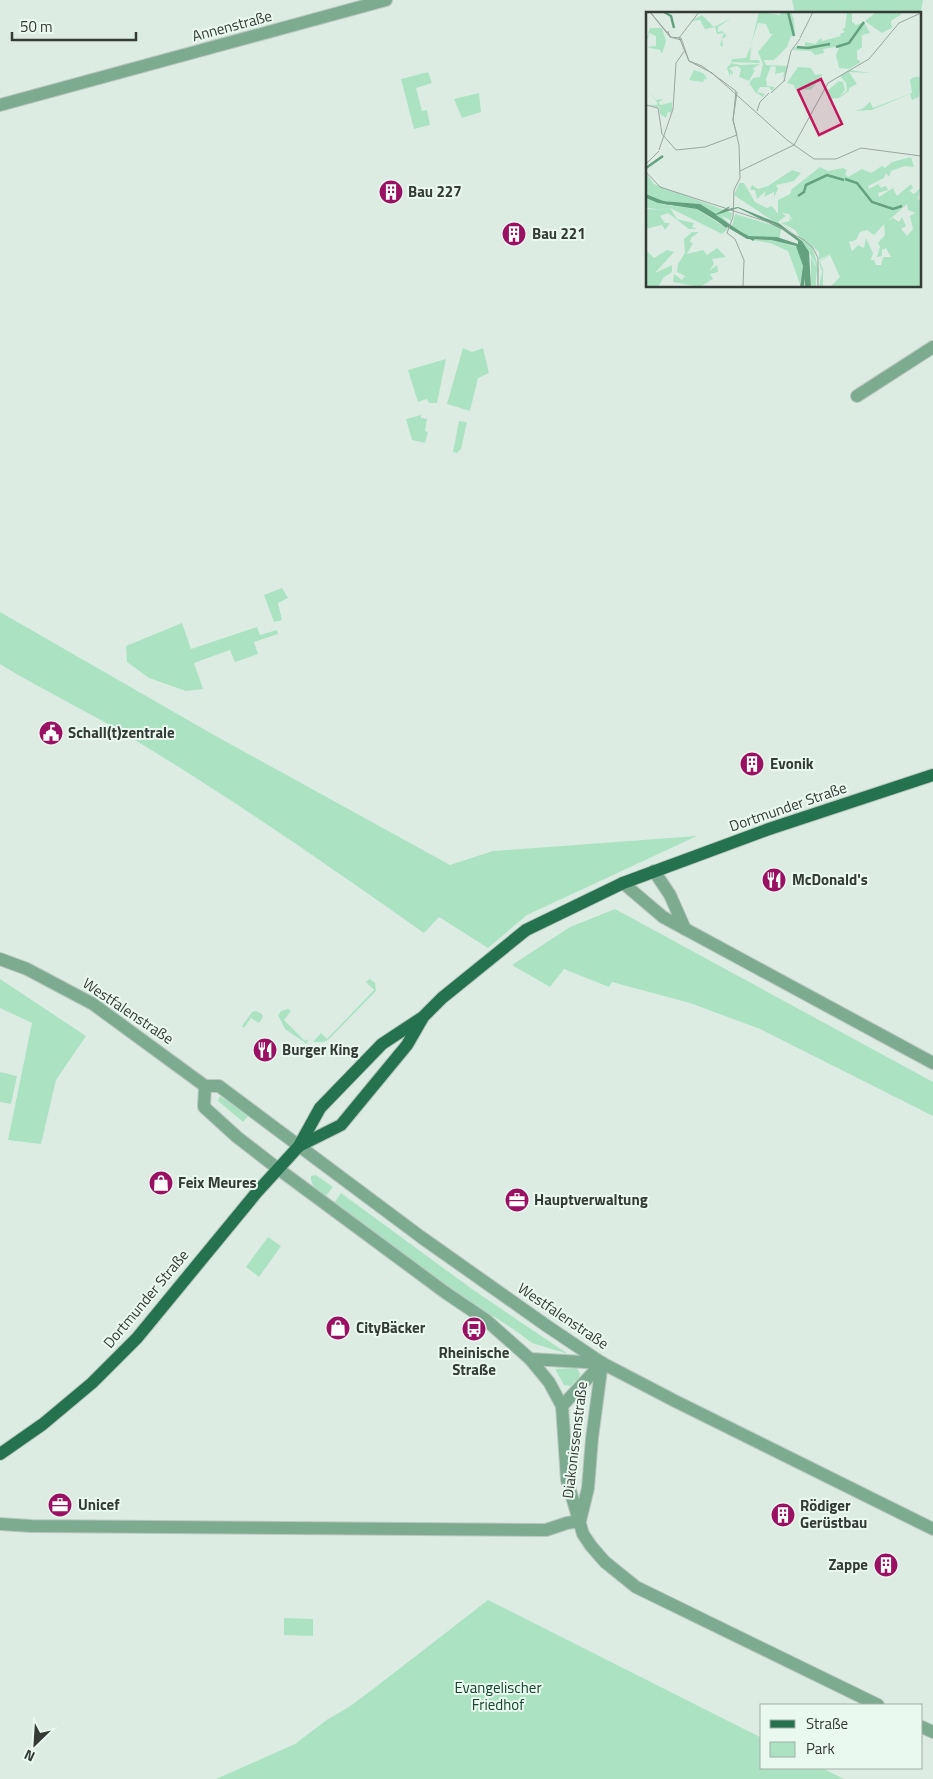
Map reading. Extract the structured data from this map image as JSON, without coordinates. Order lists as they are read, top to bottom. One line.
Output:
{"streets":{"main road":["Dortmunder Straße"],"street":["Annenstraße","Westfalenstraße","Diakonissenstraße"]},"crossings":[["Dortmunder Straße","Westfalenstraße"],["Westfalenstraße","Diakonissenstraße"]],"parks":["Evangelischer Friedhof"],"places":{"building":["Bau 227","Bau 221","Evonik","Rödiger Gerüstbau","Zappe"],"public building":["Schall(t)zentrale"],"restaurant":["McDonald's","Burger King"],"shop":["Feix Meures","CityBäcker"],"office":["Hauptverwaltung","Unicef"],"bus stop":["Rheinische Straße"]},"legend":["Straße","Park"],"scale_bar":"50 m","north":"bottom left"}
